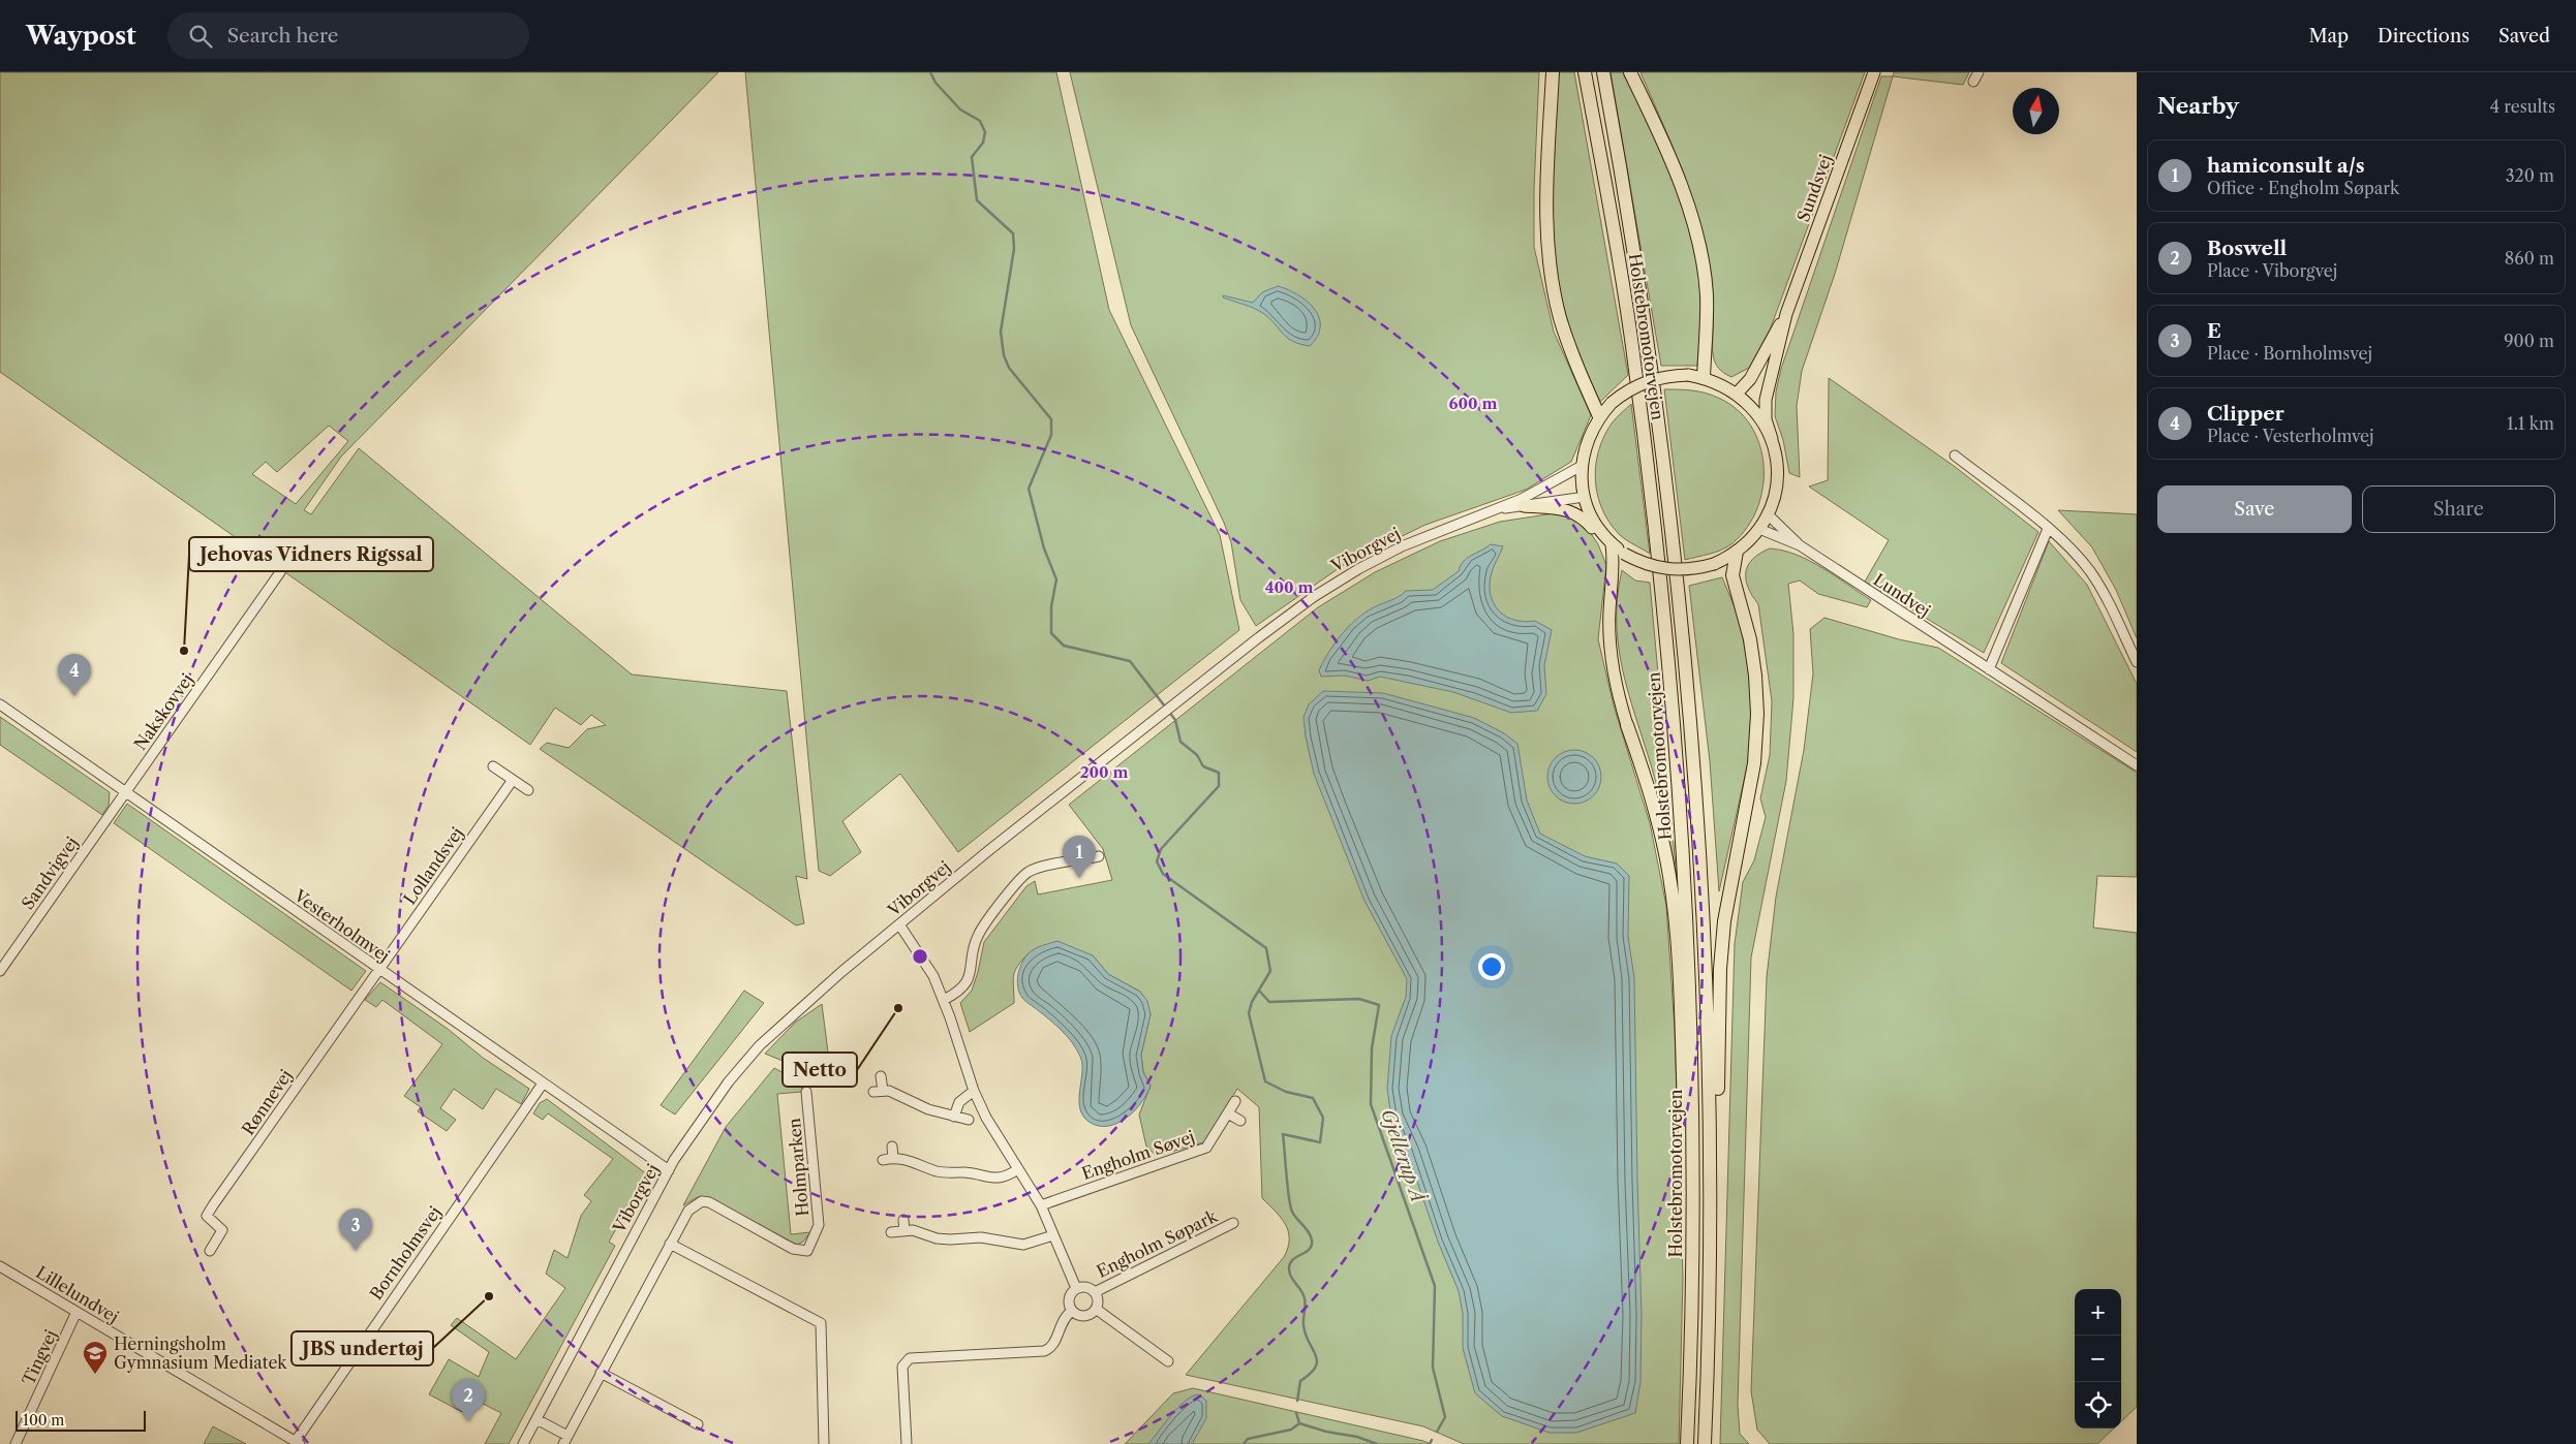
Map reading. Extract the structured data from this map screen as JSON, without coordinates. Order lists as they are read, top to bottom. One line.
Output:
{"streets":{"highway":["Holstebromotorvejen"],"main road":["Sundsvej"],"street":["Viborgvej","Lundvej","Nakskovvej","Lollandsvej","Sandvigvej","Vesterholmvej","Rønnevej","Engholm Søvej","Holmparken","Engholm Søpark","Bornholmsvej","Lillelundvej","Tingvej"]},"crossings":[["Sundsvej","Viborgvej"],["Sundsvej","Lundvej"],["Viborgvej","Vesterholmvej"],["Viborgvej","Holmparken"],["Nakskovvej","Sandvigvej"],["Nakskovvej","Vesterholmvej"],["Lollandsvej","Vesterholmvej"],["Lollandsvej","Rønnevej"],["Sandvigvej","Vesterholmvej"],["Vesterholmvej","Rønnevej"],["Vesterholmvej","Bornholmsvej"],["Bornholmsvej","Lillelundvej"],["Lillelundvej","Tingvej"]],"water":["Gjellerup Å"],"places":{"other":["Jehovas Vidners Rigssal","Netto","JBS undertøj"],"school or university":["Herningsholm Gymnasium Mediatek"]},"scale_bar":"100 m","north":"top","page":{"header":"Waypost","search":"Search here","nav":["Map","Directions","Saved"],"heading":["Nearby","4 results"],"list":[{"mark":"1","name":"hamiconsult a/s","note":"Office · Engholm Søpark","value":"320 m"},{"mark":"2","name":"Boswell","note":"Place · Viborgvej","value":"860 m"},{"mark":"3","name":"E","note":"Place · Bornholmsvej","value":"900 m"},{"mark":"4","name":"Clipper","note":"Place · Vesterholmvej","value":"1.1 km"}],"buttons":["Save","Share"],"pins":["4","1","3","2"],"map_buttons":["+","−"],"scale":"100 m"},"rings":["600 m","400 m","200 m"]}
